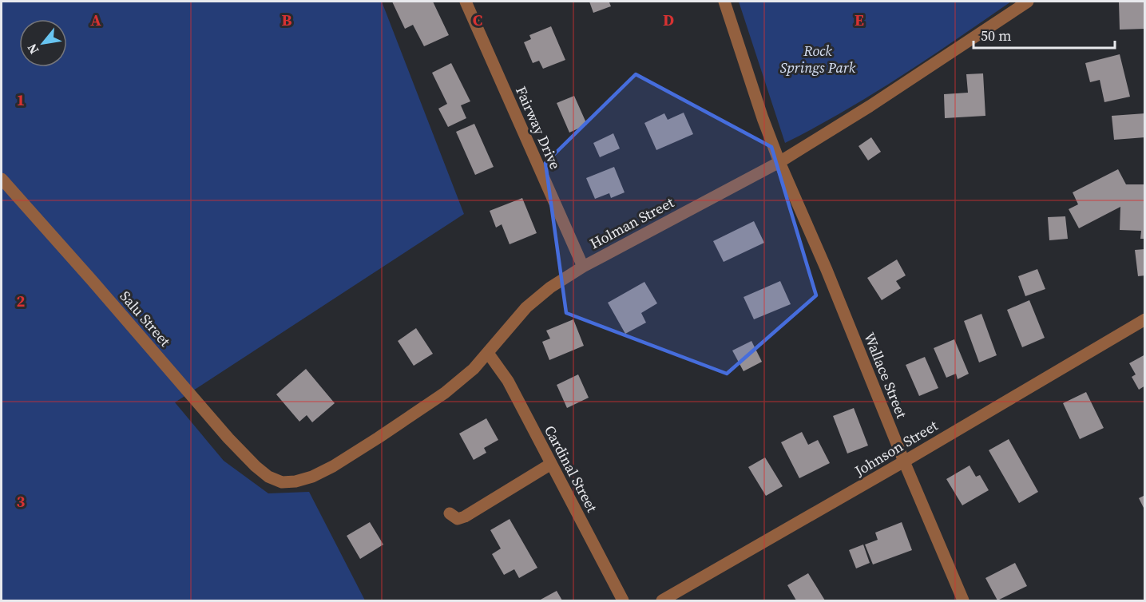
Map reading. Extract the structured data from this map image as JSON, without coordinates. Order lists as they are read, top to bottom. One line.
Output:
{"streets":{"street":["Fairway Drive","Holman Street","Salu Street","Wallace Street","Johnson Street","Cardinal Street"]},"crossings":[["Fairway Drive","Holman Street"],["Holman Street","Salu Street"],["Holman Street","Wallace Street"],["Holman Street","Cardinal Street"],["Wallace Street","Johnson Street"]],"parks":["Rock Springs Park"],"scale_bar":"50 m","north":"bottom left","grid":{"columns":["A","B","C","D","E"],"rows":["1","2","3"]}}
